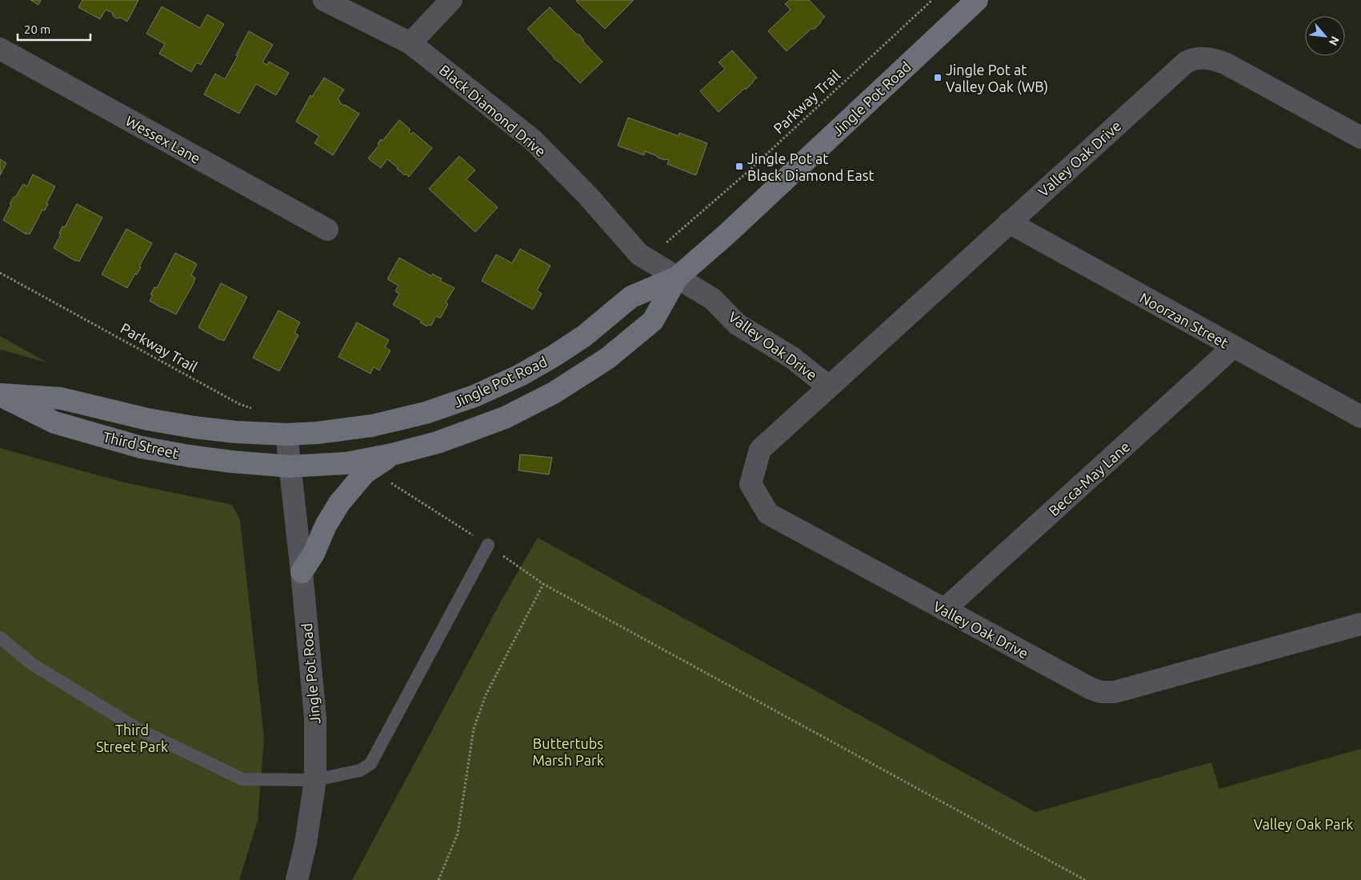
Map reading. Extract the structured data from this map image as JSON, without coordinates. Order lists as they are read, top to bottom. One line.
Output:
{"streets":{"main road":["Jingle Pot Road","Third Street"],"street":["Black Diamond Drive","Wessex Lane","Valley Oak Drive","Noorzan Street","Becca-May Lane"],"path":["Parkway Trail"]},"crossings":[["Jingle Pot Road","Black Diamond Drive"],["Jingle Pot Road","Valley Oak Drive"],["Jingle Pot Road","Third Street"],["Black Diamond Drive","Valley Oak Drive"],["Valley Oak Drive","Noorzan Street"],["Valley Oak Drive","Becca-May Lane"],["Noorzan Street","Becca-May Lane"]],"parks":["Third Street Park","Buttertubs Marsh Park","Valley Oak Park"],"places":{"transit":["Jingle Pot at Valley Oak (WB)","Jingle Pot at Black Diamond East"]},"scale_bar":"20 m","north":"bottom right"}
